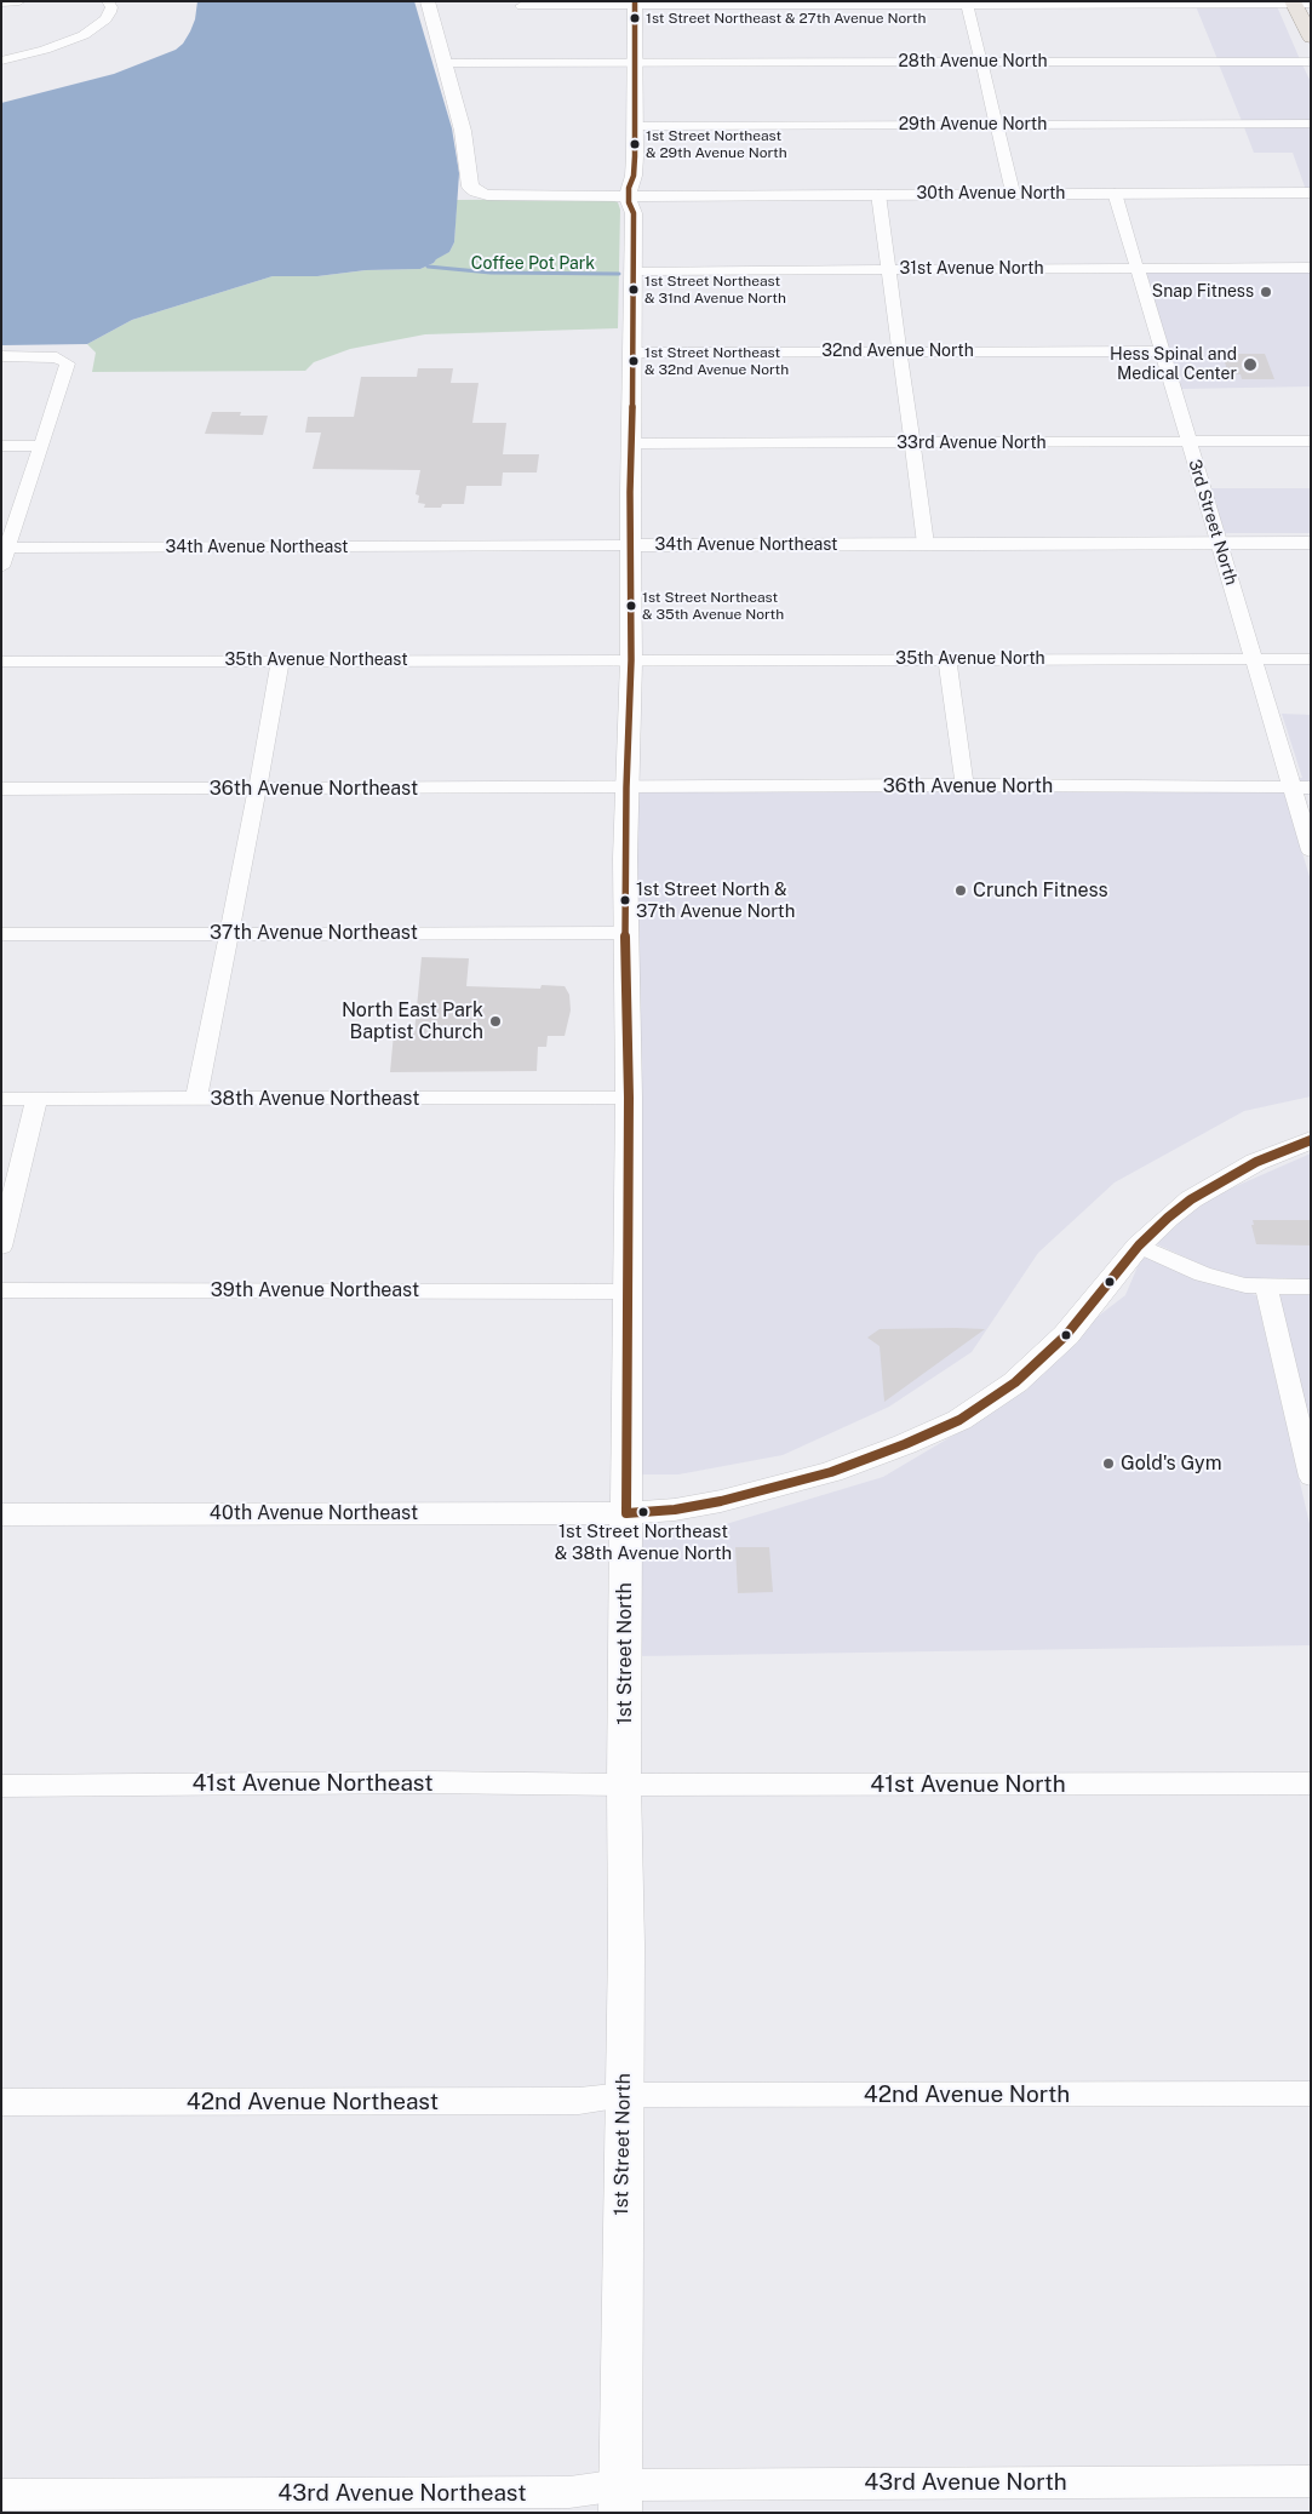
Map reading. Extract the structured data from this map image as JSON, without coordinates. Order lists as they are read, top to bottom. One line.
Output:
{"streets":{"street":["28th Avenue North","29th Avenue North","30th Avenue North","31st Avenue North","32nd Avenue North","33rd Avenue North","3rd Street North","34th Avenue Northeast","35th Avenue North","35th Avenue Northeast","36th Avenue North","36th Avenue Northeast","37th Avenue Northeast","38th Avenue Northeast","39th Avenue Northeast","40th Avenue Northeast","1st Street North","41st Avenue Northeast","41st Avenue North","42nd Avenue North","42nd Avenue Northeast","43rd Avenue North","43rd Avenue Northeast"]},"crossings":[["28th Avenue North","1st Street North"],["29th Avenue North","1st Street North"],["30th Avenue North","3rd Street North"],["30th Avenue North","1st Street North"],["31st Avenue North","3rd Street North"],["31st Avenue North","1st Street North"],["32nd Avenue North","3rd Street North"],["32nd Avenue North","1st Street North"],["33rd Avenue North","3rd Street North"],["33rd Avenue North","1st Street North"],["3rd Street North","34th Avenue Northeast"],["3rd Street North","35th Avenue North"],["3rd Street North","36th Avenue North"],["34th Avenue Northeast","1st Street North"],["35th Avenue North","35th Avenue Northeast"],["35th Avenue North","1st Street North"],["35th Avenue Northeast","1st Street North"],["36th Avenue North","36th Avenue Northeast"],["36th Avenue North","1st Street North"],["36th Avenue Northeast","1st Street North"],["37th Avenue Northeast","1st Street North"],["38th Avenue Northeast","1st Street North"],["39th Avenue Northeast","1st Street North"],["40th Avenue Northeast","1st Street North"],["1st Street North","41st Avenue Northeast"],["1st Street North","41st Avenue North"],["1st Street North","42nd Avenue North"],["1st Street North","42nd Avenue Northeast"],["1st Street North","43rd Avenue North"],["1st Street North","43rd Avenue Northeast"],["41st Avenue Northeast","41st Avenue North"],["42nd Avenue North","42nd Avenue Northeast"],["43rd Avenue North","43rd Avenue Northeast"]],"parks":["Coffee Pot Park"],"places":["1st Street Northeast & 27th Avenue North","1st Street Northeast & 29th Avenue North","1st Street Northeast & 31nd Avenue North","Snap Fitness","1st Street Northeast & 32nd Avenue North","Hess Spinal and Medical Center","1st Street Northeast & 35th Avenue North","Crunch Fitness","1st Street North & 37th Avenue North","North East Park Baptist Church","Gold's Gym","1st Street Northeast & 38th Avenue North"]}
